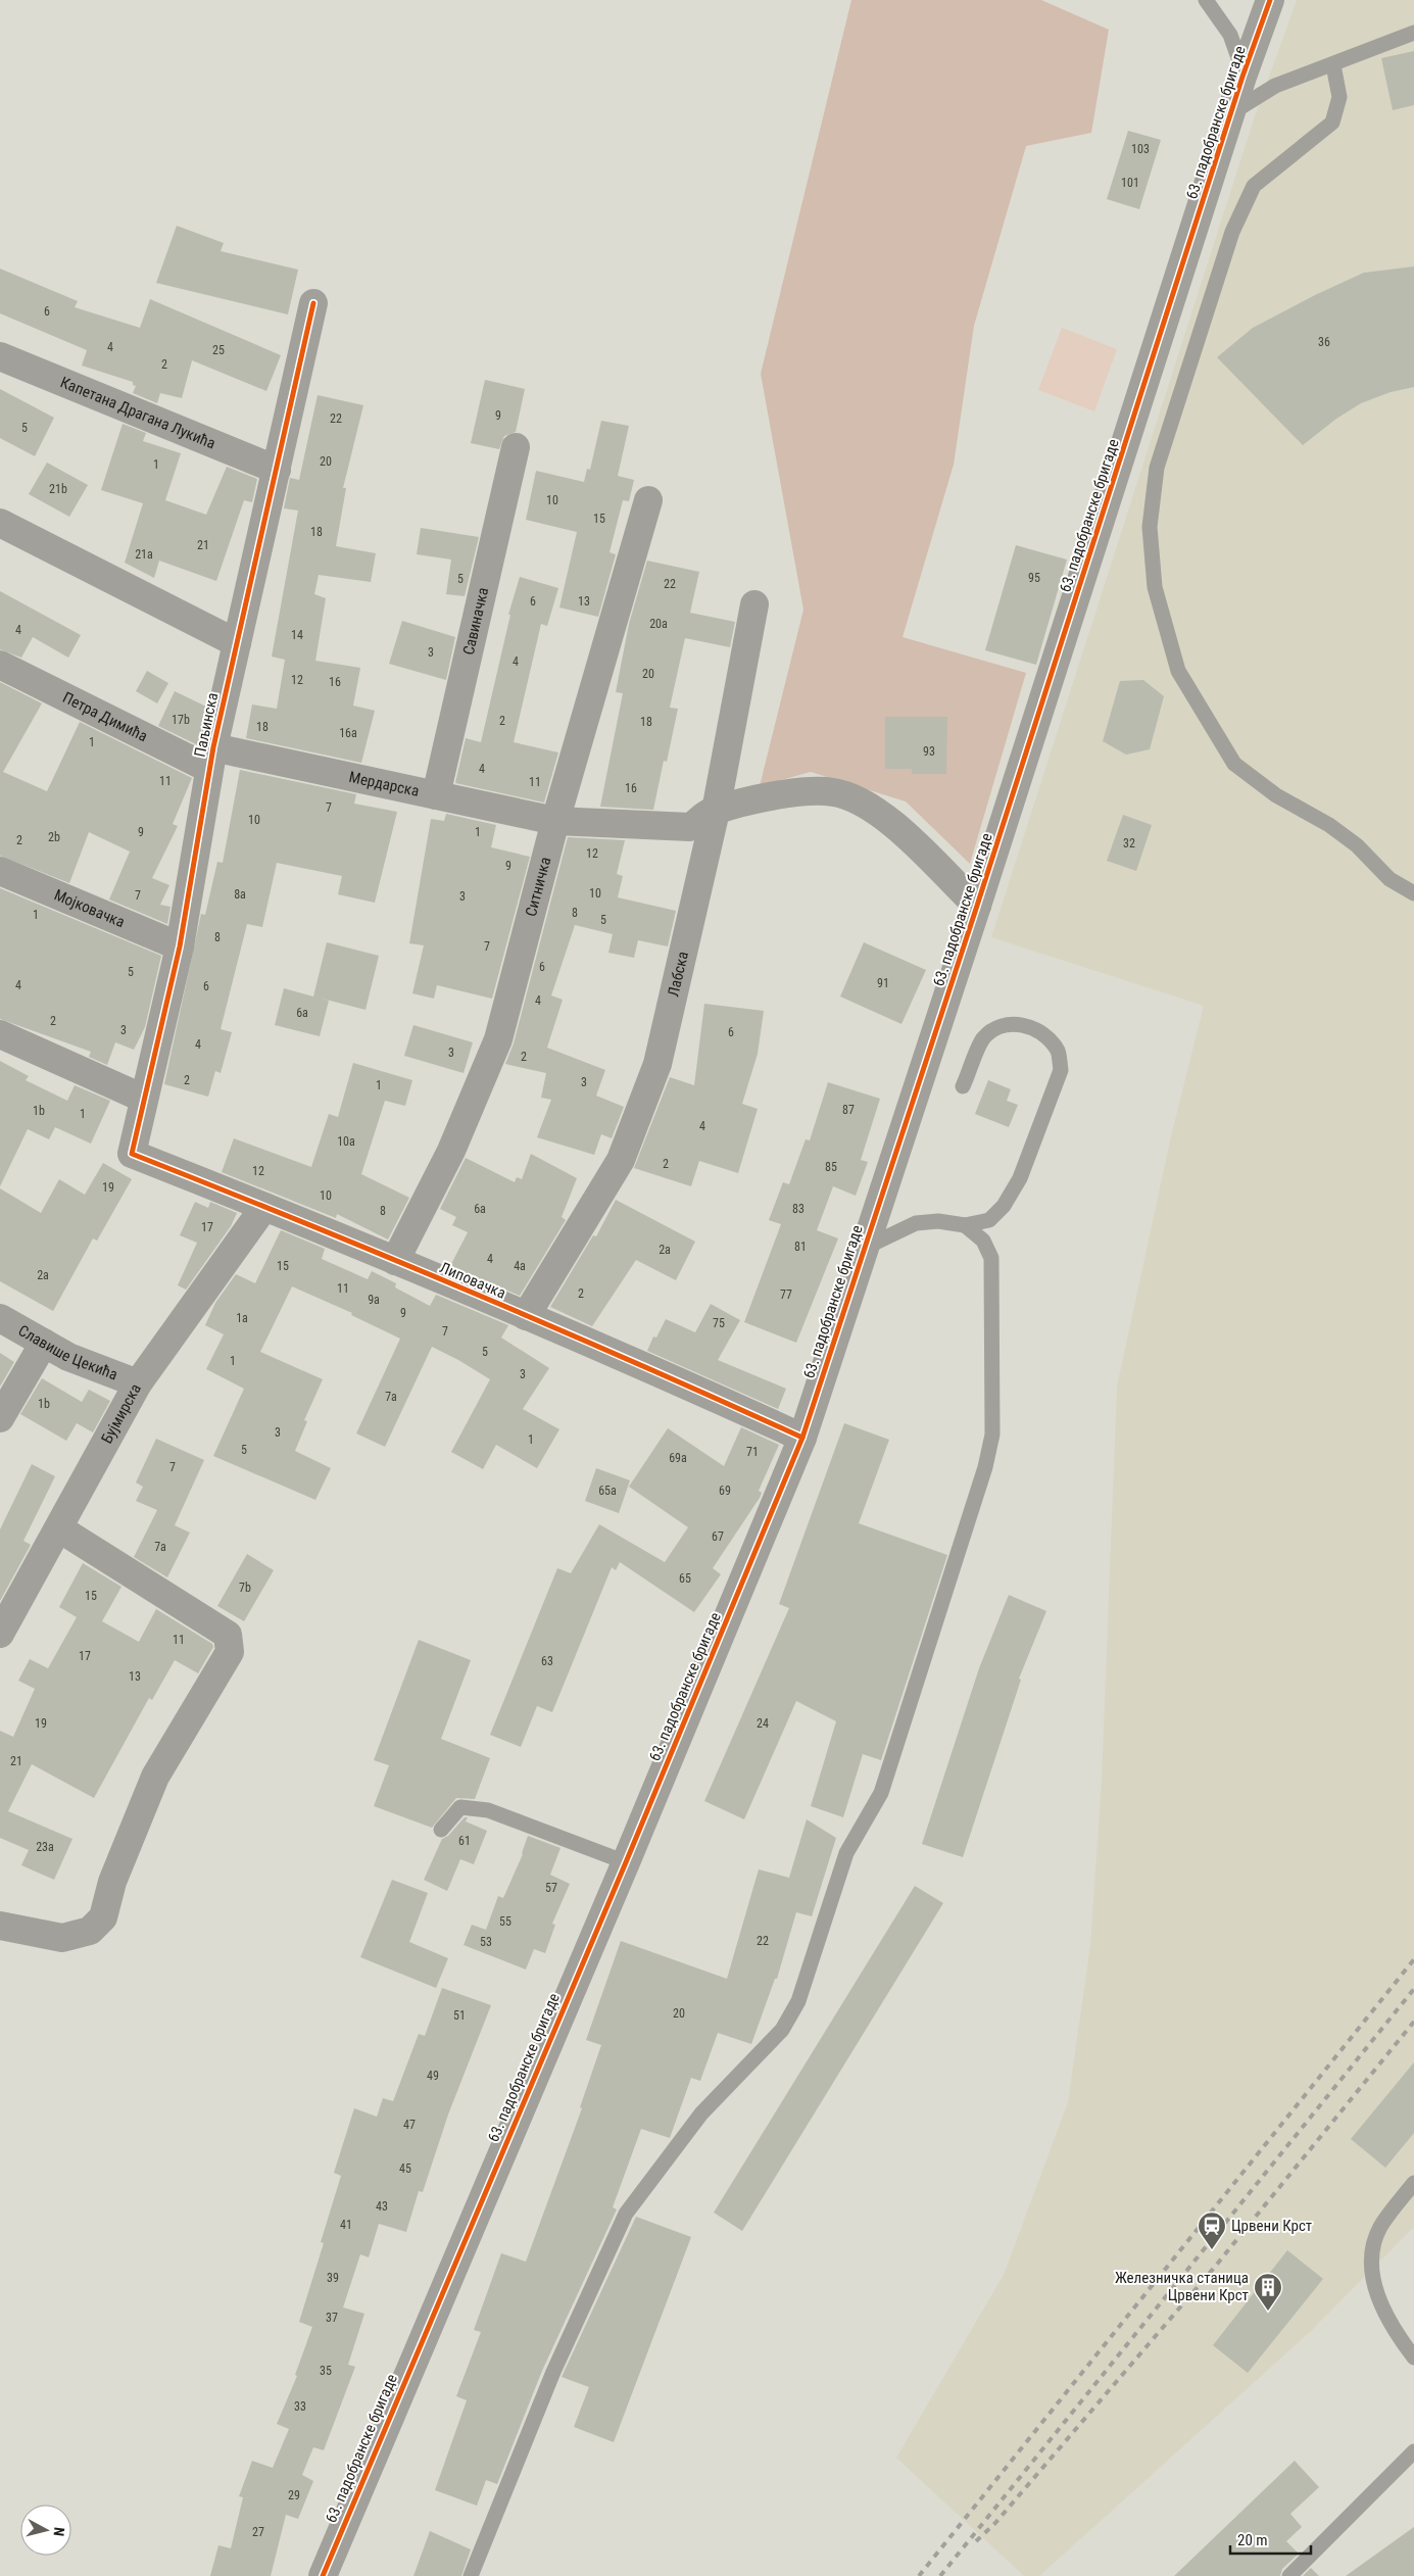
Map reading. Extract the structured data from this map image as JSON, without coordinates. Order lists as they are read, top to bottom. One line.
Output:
{"streets":{"street":["63. падобранске бригаде","Капетана Драгана Лукића","Савиначка","Петра Димића","Паљинска","Мердарска","Ситничка","Мојковачка","Лабска","Липовачка","Славише Цекића","Бујмирска"]},"crossings":[["63. падобранске бригаде","Мердарска"],["63. падобранске бригаде","Липовачка"],["Капетана Драгана Лукића","Паљинска"],["Савиначка","Мердарска"],["Петра Димића","Паљинска"],["Петра Димића","Мердарска"],["Паљинска","Мердарска"],["Паљинска","Мојковачка"],["Паљинска","Липовачка"],["Мердарска","Ситничка"],["Мердарска","Лабска"],["Ситничка","Липовачка"],["Лабска","Липовачка"],["Липовачка","Бујмирска"],["Славише Цекића","Бујмирска"]],"places":{"station":["Црвени Крст"],"building":["Железничка станица Црвени Крст"]},"house_numbers":["103","101","6","36","4","25","2","9","22","5","20","1","21b","10","15","18","21","21a","95","5","22","6","13","20a","4","14","3","4","20","12","16","17b","2","18","18","16a","1","93","4","11","11","16","7","10","9","1","2b","2","32","12","9","10","8a","7","3","8","1","5","8","7","6","5","91","4","6","4","6a","2","3","6","4","3","2","2","3","1","87","1b","1","4","10a","2","85","12","19","10","6a","83","8","17","81","2a","4","15","4a","2a","11","2","77","9a","9","1a","75","7","5","1","3","7a","1b","3","1","5","71","69a","7","65a","69","67","7a","65","7b","15","11","17","63","13","19","24","21","61","23a","57","55","22","53","20","51","49","47","45","43","41","39","37","35","33","29","27"],"scale_bar":"20 m","north":"right"}
